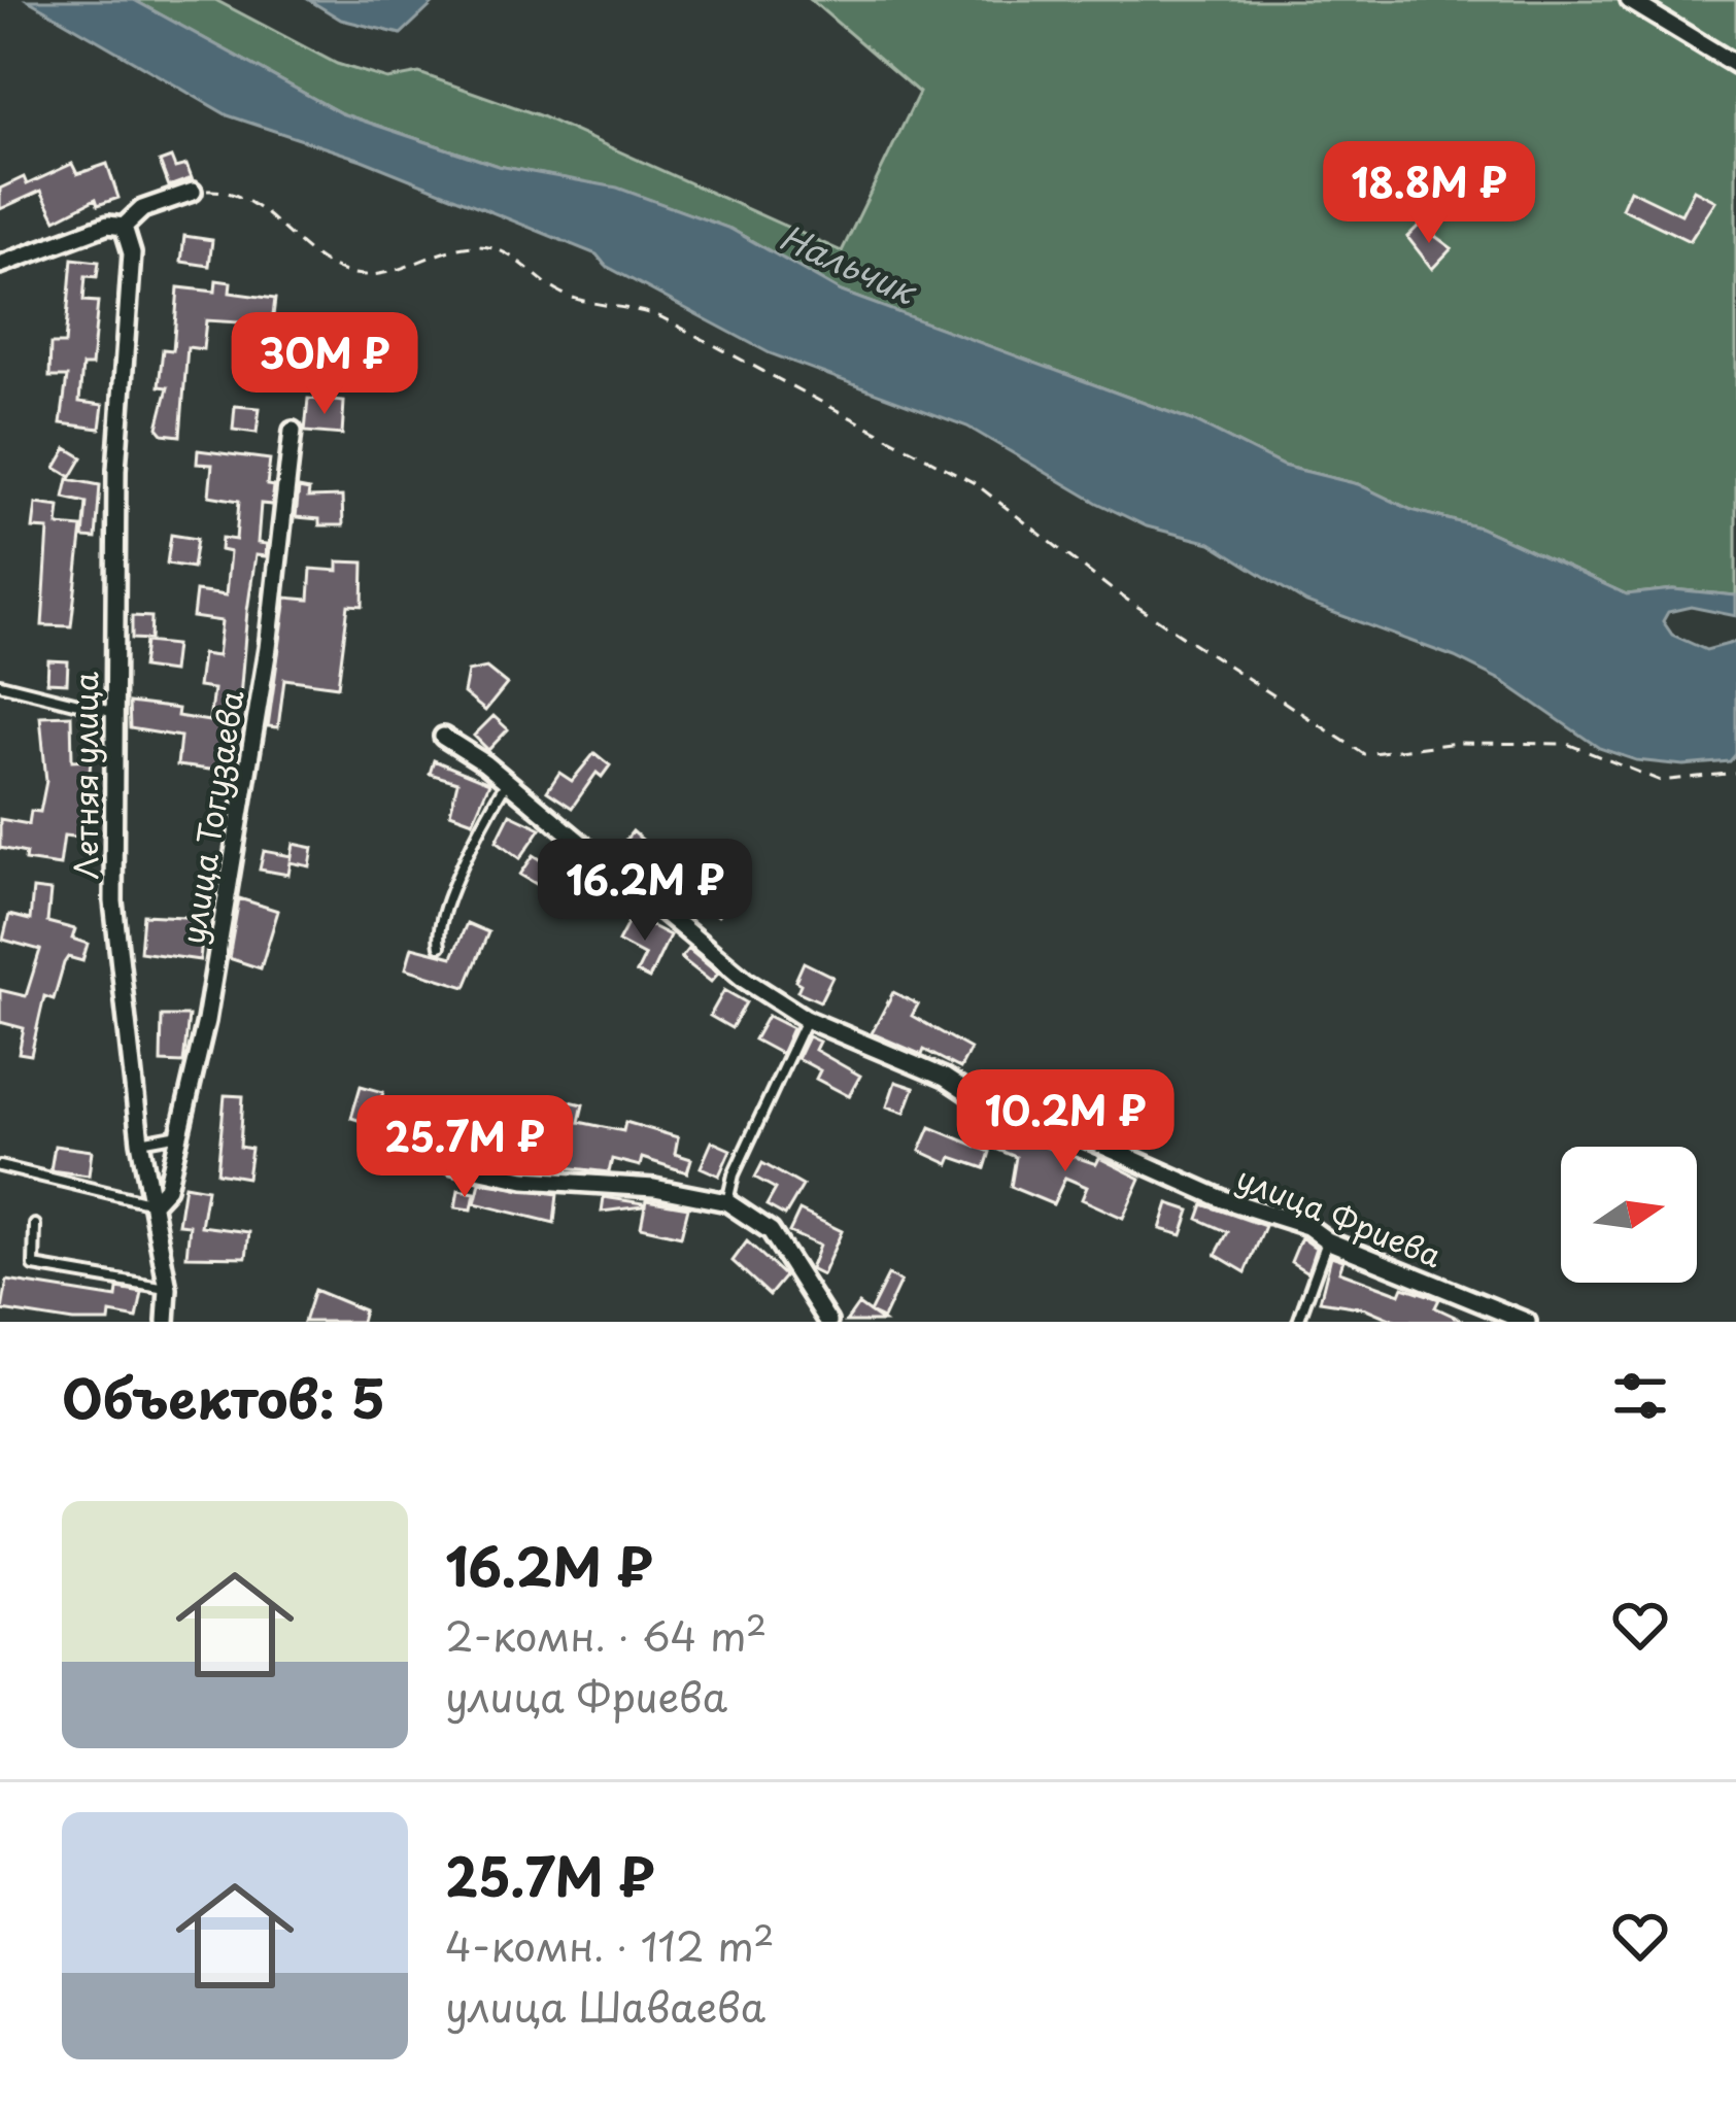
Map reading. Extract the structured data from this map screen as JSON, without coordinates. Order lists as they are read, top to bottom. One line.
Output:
{"streets":{"street":["Летняя улица","улица Тогузаева","улица Фриева"]},"crossings":[["Летняя улица","улица Тогузаева"]],"water":["Нальчик"],"north":"right","page":{"price":["18.8M ₽","30M ₽","16.2M ₽","10.2M ₽","25.7M ₽"],"heading":"Объектов: 5","list":[{"name":"16.2M ₽","note":"2-комн. · 64 m² · улица Фриева"},{"name":"25.7M ₽","note":"4-комн. · 112 m² · улица Шаваева"}]}}
